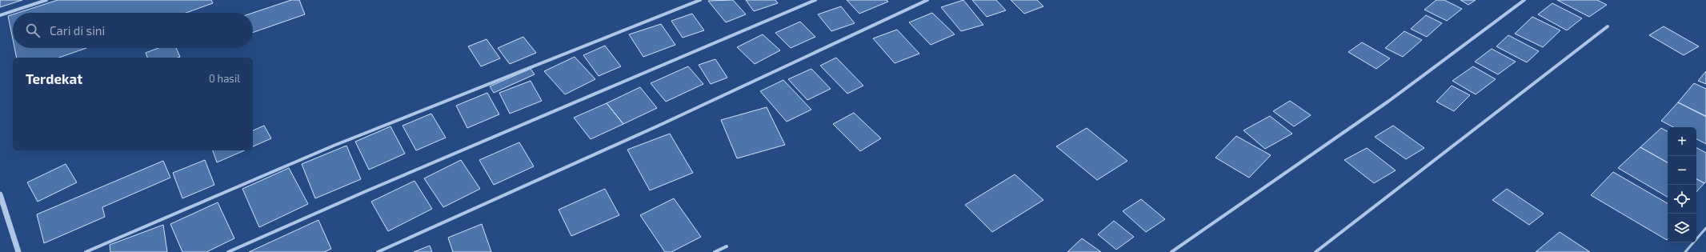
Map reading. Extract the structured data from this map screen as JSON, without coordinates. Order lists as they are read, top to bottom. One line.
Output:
{"page":{"search":"Cari di sini","heading":["Terdekat","0 hasil"],"map_buttons":["+","−"]}}
